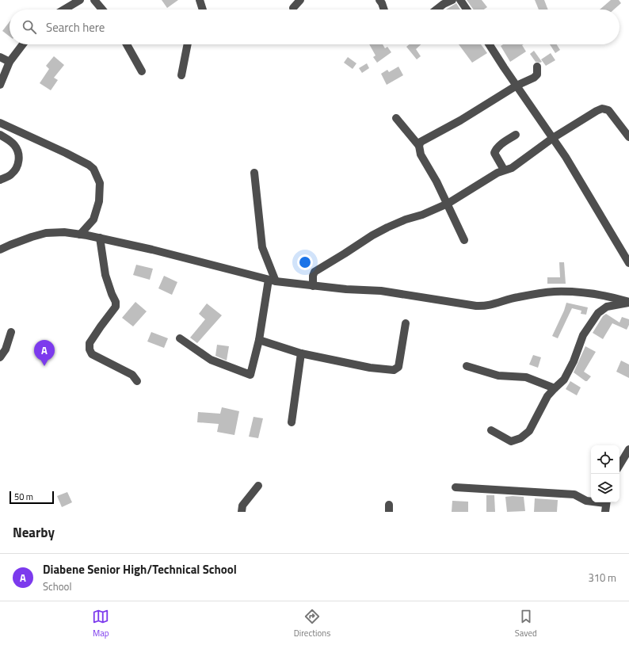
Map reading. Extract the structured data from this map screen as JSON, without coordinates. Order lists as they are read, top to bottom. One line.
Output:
{"scale_bar":"50 m","page":{"search":"Search here","pins":"A","scale":"50 m","heading":"Nearby","list":[{"mark":"A","name":"Diabene Senior High/Technical School","note":"School","value":"310 m"}],"nav":["Map","Directions","Saved"]}}
